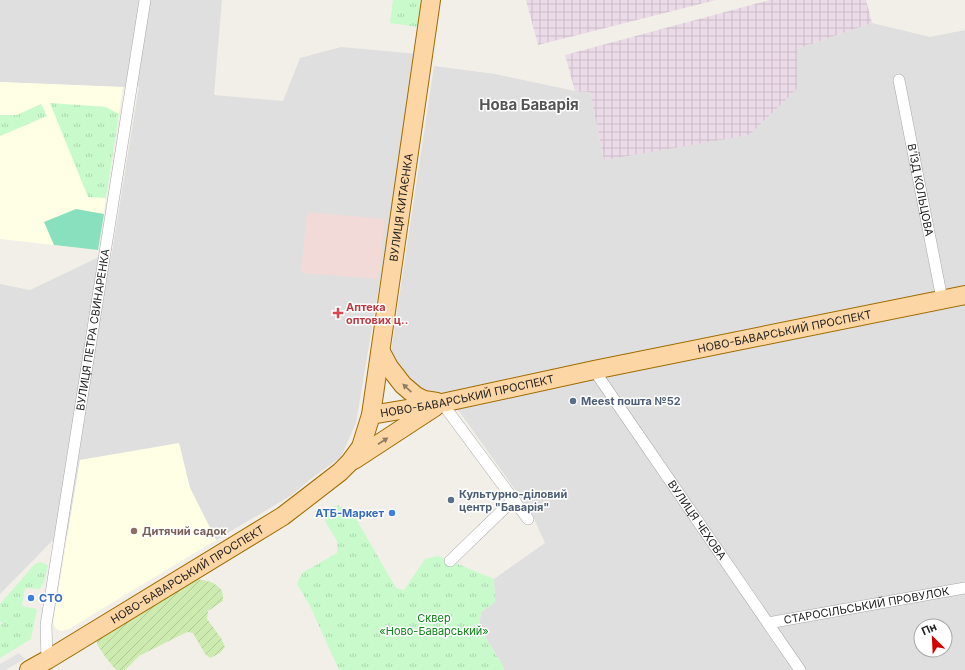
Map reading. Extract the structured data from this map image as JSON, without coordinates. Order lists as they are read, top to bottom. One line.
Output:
{"streets":{"main road":["ВУЛИЦЯ КИТАЄНКА","НОВО-БАВАРСЬКИЙ ПРОСПЕКТ"],"street":["В’ЇЗД КОЛЬЦОВА","ВУЛИЦЯ ПЕТРА СВИНАРЕНКА","ВУЛИЦЯ ЧЕХОВА","СТАРОСІЛЬСЬКИЙ ПРОВУЛОК"]},"crossings":[["В’ЇЗД КОЛЬЦОВА","НОВО-БАВАРСЬКИЙ ПРОСПЕКТ"],["ВУЛИЦЯ КИТАЄНКА","НОВО-БАВАРСЬКИЙ ПРОСПЕКТ"],["ВУЛИЦЯ ПЕТРА СВИНАРЕНКА","НОВО-БАВАРСЬКИЙ ПРОСПЕКТ"],["НОВО-БАВАРСЬКИЙ ПРОСПЕКТ","ВУЛИЦЯ ЧЕХОВА"],["ВУЛИЦЯ ЧЕХОВА","СТАРОСІЛЬСЬКИЙ ПРОВУЛОК"]],"districts":["Нова Баварія"],"parks":["Сквер «Ново-Баварський»"],"places":{"health":["Аптека оптових ц‥"],"other":["Meest пошта №52","Культурно-діловий центр \"Баварія\"","АТБ-Маркет","Дитячий садок","СТО"]},"north":"top left"}
